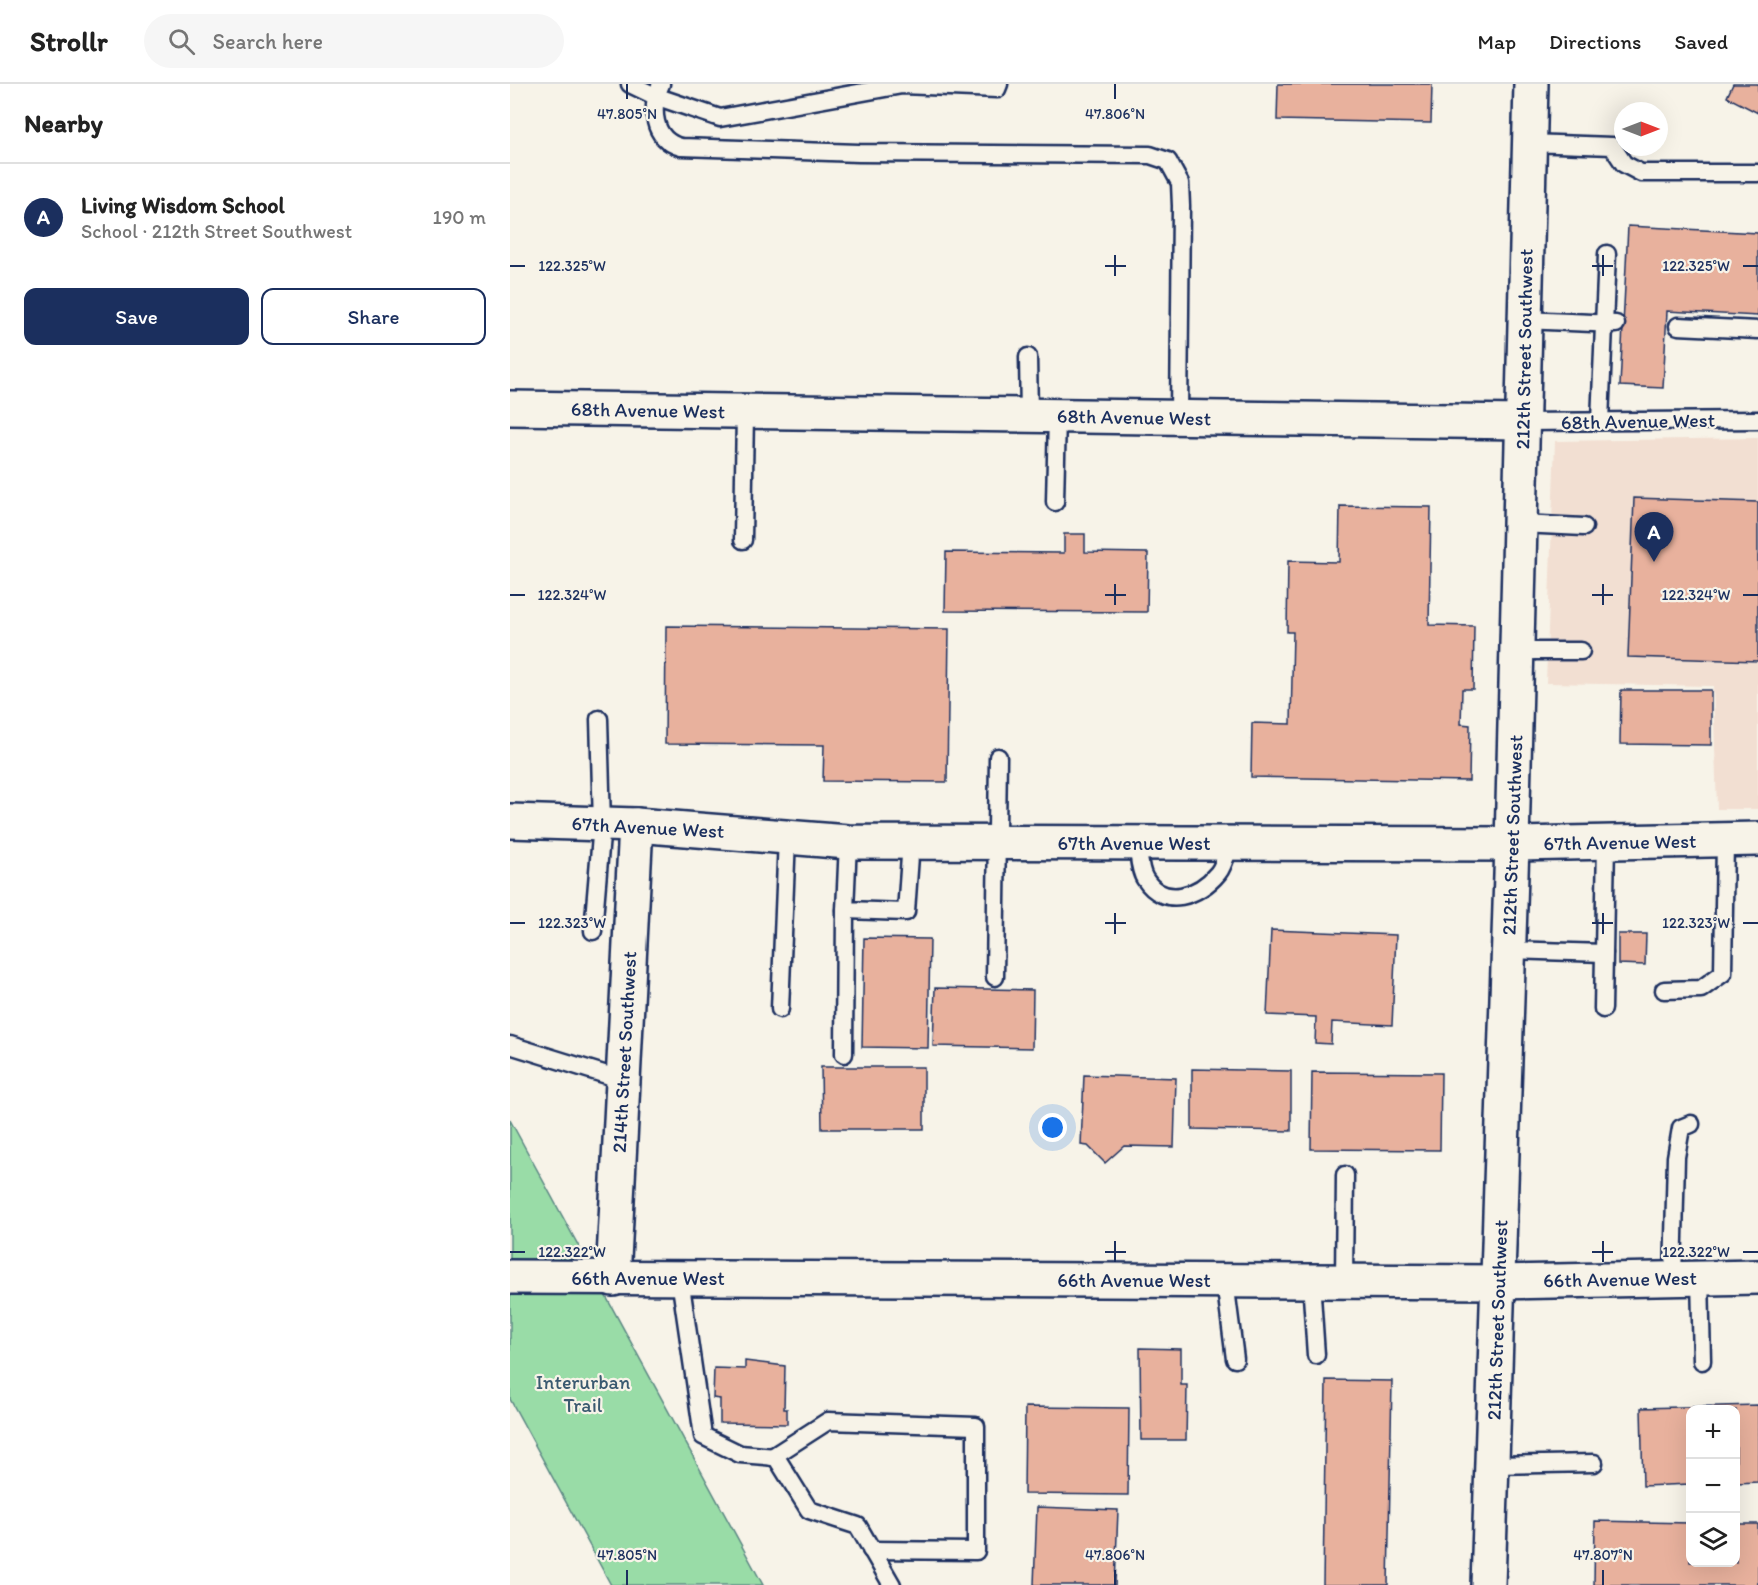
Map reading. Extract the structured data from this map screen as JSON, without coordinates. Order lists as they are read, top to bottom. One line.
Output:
{"streets":{"main road":["212th Street Southwest","68th Avenue West","67th Avenue West","214th Street Southwest","66th Avenue West"]},"crossings":[["212th Street Southwest","68th Avenue West"],["212th Street Southwest","67th Avenue West"],["212th Street Southwest","66th Avenue West"],["67th Avenue West","214th Street Southwest"],["214th Street Southwest","66th Avenue West"]],"parks":["Interurban Trail"],"north":"right","page":{"header":"Strollr","search":"Search here","nav":["Map","Directions","Saved"],"heading":"Nearby","list":[{"mark":"A","name":"Living Wisdom School","note":"School · 212th Street Southwest","value":"190 m"}],"buttons":["Save","Share"],"pins":"A","map_buttons":["+","−"]},"coordinates":["47.805°N","47.806°N","122.325°W","122.324°W","122.323°W","122.322°W","47.807°N"]}
